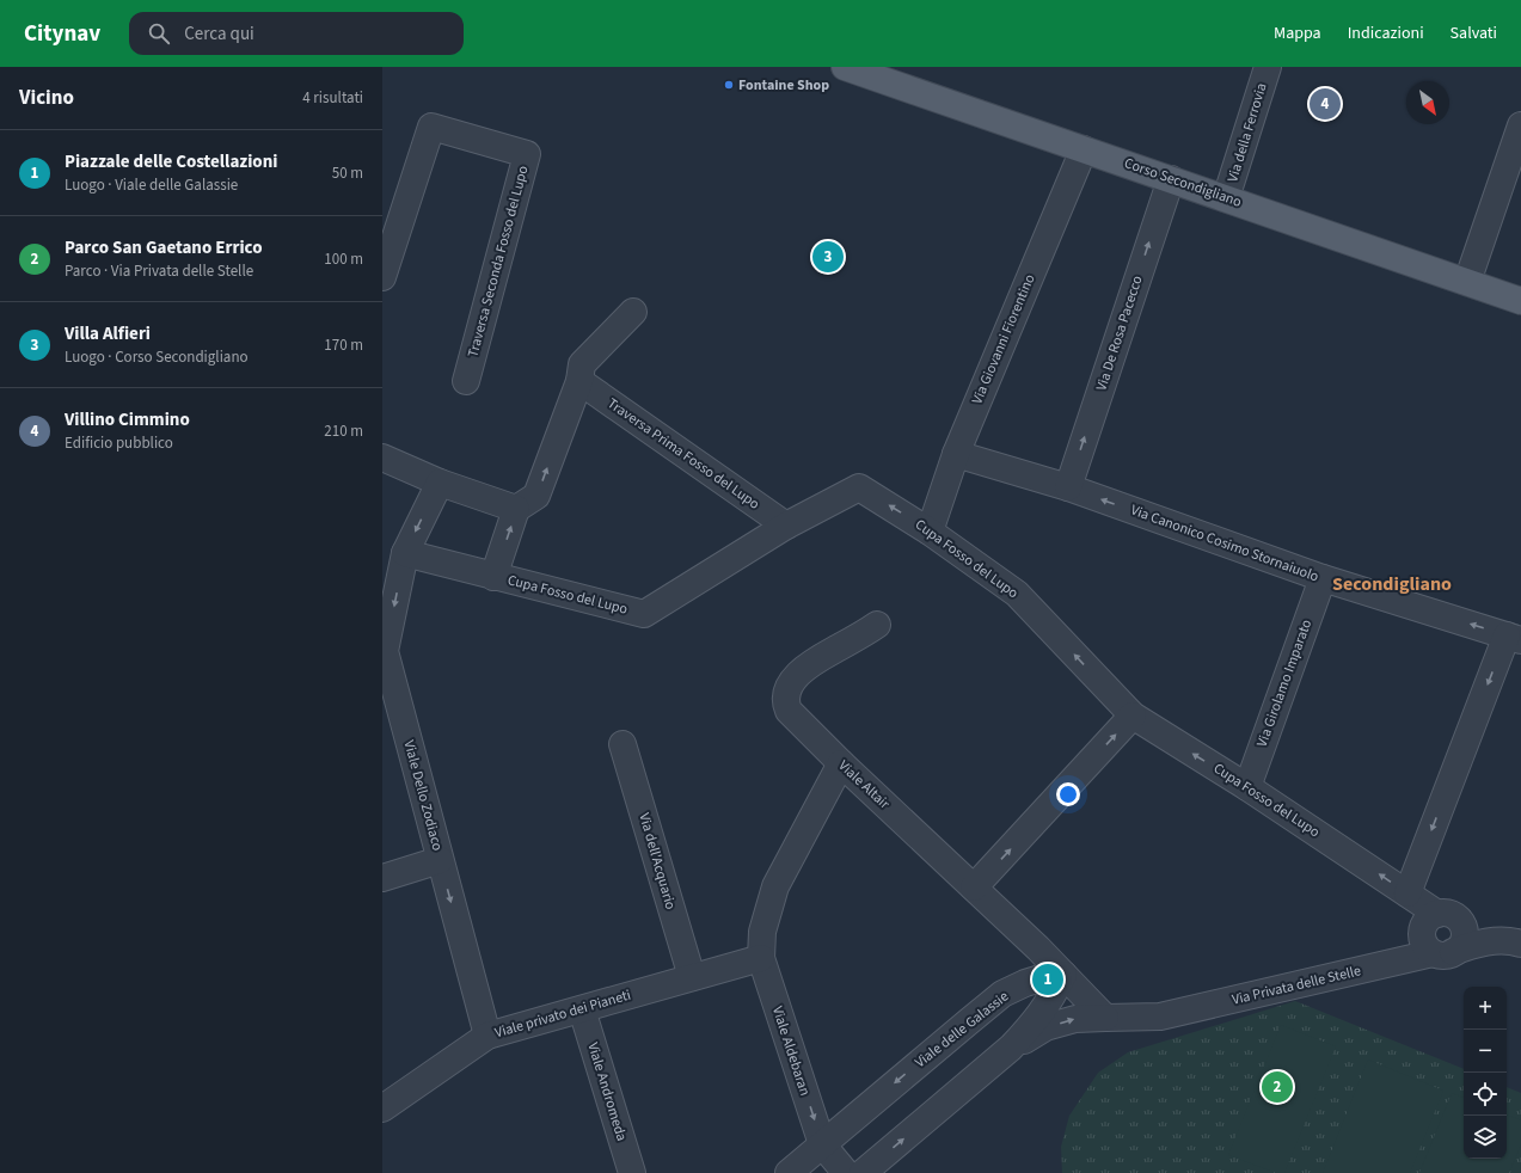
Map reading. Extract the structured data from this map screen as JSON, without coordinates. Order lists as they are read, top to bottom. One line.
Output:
{"streets":{"main road":["Corso Secondigliano"],"street":["Via della Ferrovia","Traversa Seconda Fosso del Lupo","Via De Rosa Pacecco","Via Giovanni Fiorentino","Traversa Prima Fosso del Lupo","Via Canonico Cosimo Stornaiuolo","Cupa Fosso del Lupo","Via Girolamo Imparato","Viale Altair","Viale Dello Zodiaco","Via dell'Acquario","Via Privata delle Stelle","Viale privato dei Pianeti","Viale delle Galassie","Viale Aldebaran","Viale Andromeda"]},"crossings":[["Via della Ferrovia","Corso Secondigliano"],["Corso Secondigliano","Via De Rosa Pacecco"],["Corso Secondigliano","Via Giovanni Fiorentino"],["Via De Rosa Pacecco","Via Canonico Cosimo Stornaiuolo"],["Via Giovanni Fiorentino","Via Canonico Cosimo Stornaiuolo"],["Via Giovanni Fiorentino","Cupa Fosso del Lupo"],["Traversa Prima Fosso del Lupo","Cupa Fosso del Lupo"],["Via Canonico Cosimo Stornaiuolo","Via Girolamo Imparato"],["Cupa Fosso del Lupo","Via Girolamo Imparato"],["Cupa Fosso del Lupo","Viale Dello Zodiaco"],["Cupa Fosso del Lupo","Via Privata delle Stelle"],["Viale Altair","Via Privata delle Stelle"],["Viale Altair","Viale delle Galassie"],["Viale Dello Zodiaco","Viale privato dei Pianeti"],["Via dell'Acquario","Viale privato dei Pianeti"],["Viale privato dei Pianeti","Viale Aldebaran"],["Viale privato dei Pianeti","Viale Andromeda"],["Viale delle Galassie","Viale Aldebaran"]],"one_way":["Via De Rosa Pacecco","Via Canonico Cosimo Stornaiuolo","Cupa Fosso del Lupo","Viale Dello Zodiaco","Viale Aldebaran"],"districts":["Secondigliano"],"places":["Fontaine Shop"],"north":"bottom right","page":{"header":"Citynav","search":"Cerca qui","nav":["Mappa","Indicazioni","Salvati"],"heading":["Vicino","4 risultati"],"pins":["4","3","1","2"],"list":[{"mark":"1","name":"Piazzale delle Costellazioni","note":"Luogo · Viale delle Galassie","value":"50 m"},{"mark":"2","name":"Parco San Gaetano Errico","note":"Parco · Via Privata delle Stelle","value":"100 m"},{"mark":"3","name":"Villa Alfieri","note":"Luogo · Corso Secondigliano","value":"170 m"},{"mark":"4","name":"Villino Cimmino","note":"Edificio pubblico","value":"210 m"}],"map_buttons":["+","−"]}}
